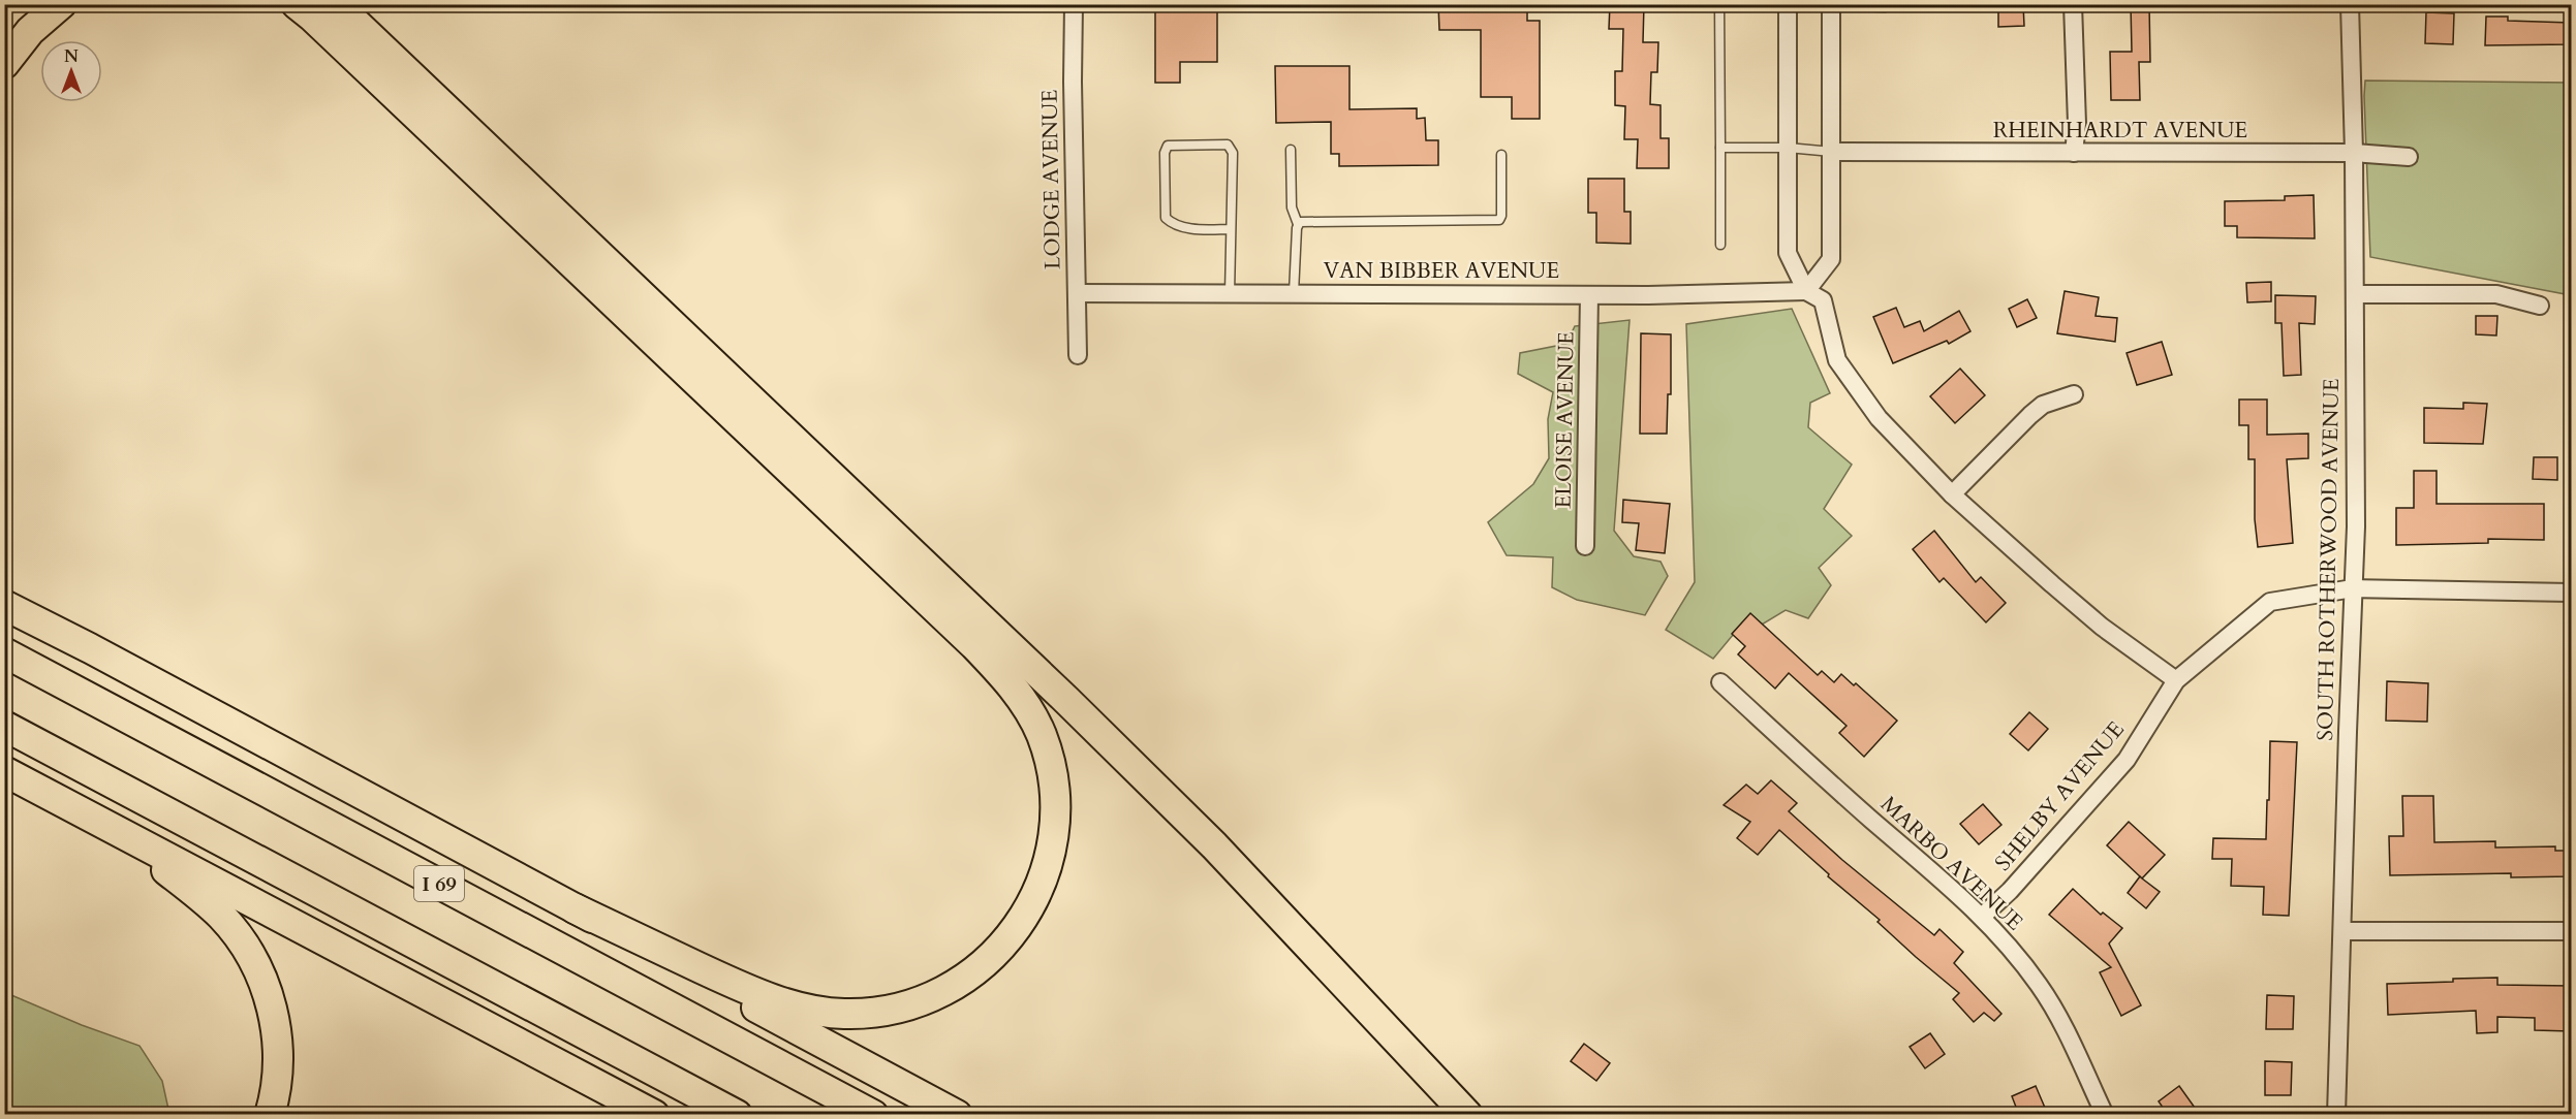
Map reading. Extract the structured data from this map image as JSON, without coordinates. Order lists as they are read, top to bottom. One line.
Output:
{"streets":{"highway":["I 69"],"street":["RHEINHARDT AVENUE","LODGE AVENUE","VAN BIBBER AVENUE","ELOISE AVENUE","SOUTH ROTHERWOOD AVENUE","SHELBY AVENUE","MARBO AVENUE"]},"crossings":[["RHEINHARDT AVENUE","SOUTH ROTHERWOOD AVENUE"],["LODGE AVENUE","VAN BIBBER AVENUE"],["VAN BIBBER AVENUE","ELOISE AVENUE"],["SOUTH ROTHERWOOD AVENUE","SHELBY AVENUE"],["SHELBY AVENUE","MARBO AVENUE"]],"north":"top"}
